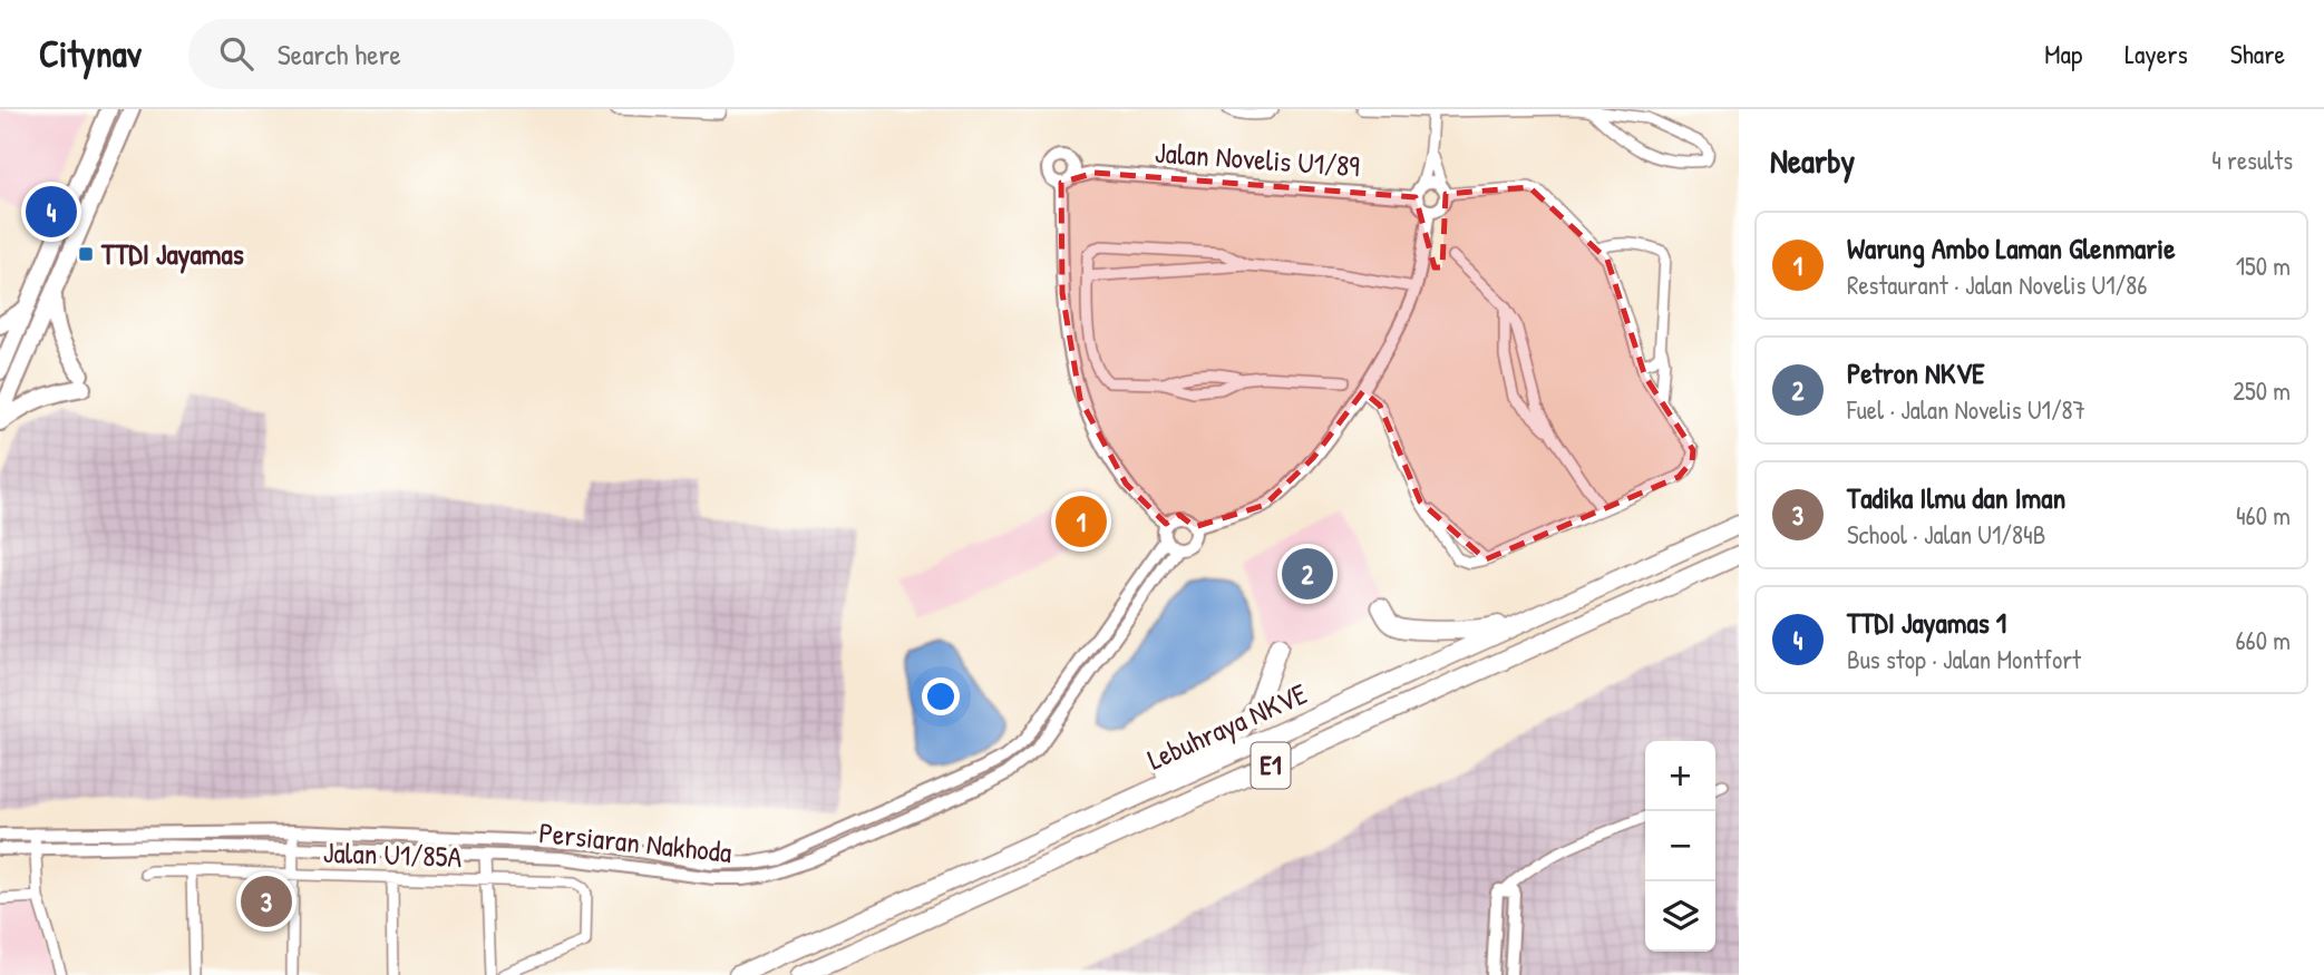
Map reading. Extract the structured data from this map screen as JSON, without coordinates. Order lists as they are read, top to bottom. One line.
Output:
{"streets":{"highway":["Lebuhraya NKVE","E1"],"street":["Jalan Novelis U1/89","Persiaran Nakhoda","Jalan U1/85A"]},"places":{"transit":["TTDI Jayamas"]},"page":{"header":"Citynav","search":"Search here","nav":["Map","Layers","Share"],"heading":["Nearby","4 results"],"pins":["4","1","2","3"],"list":[{"mark":"1","name":"Warung Ambo Laman Glenmarie","note":"Restaurant · Jalan Novelis U1/86","value":"150 m"},{"mark":"2","name":"Petron NKVE","note":"Fuel · Jalan Novelis U1/87","value":"250 m"},{"mark":"3","name":"Tadika Ilmu dan Iman","note":"School · Jalan U1/84B","value":"460 m"},{"mark":"4","name":"TTDI Jayamas 1","note":"Bus stop · Jalan Montfort","value":"660 m"}],"map_buttons":["+","−"]}}
